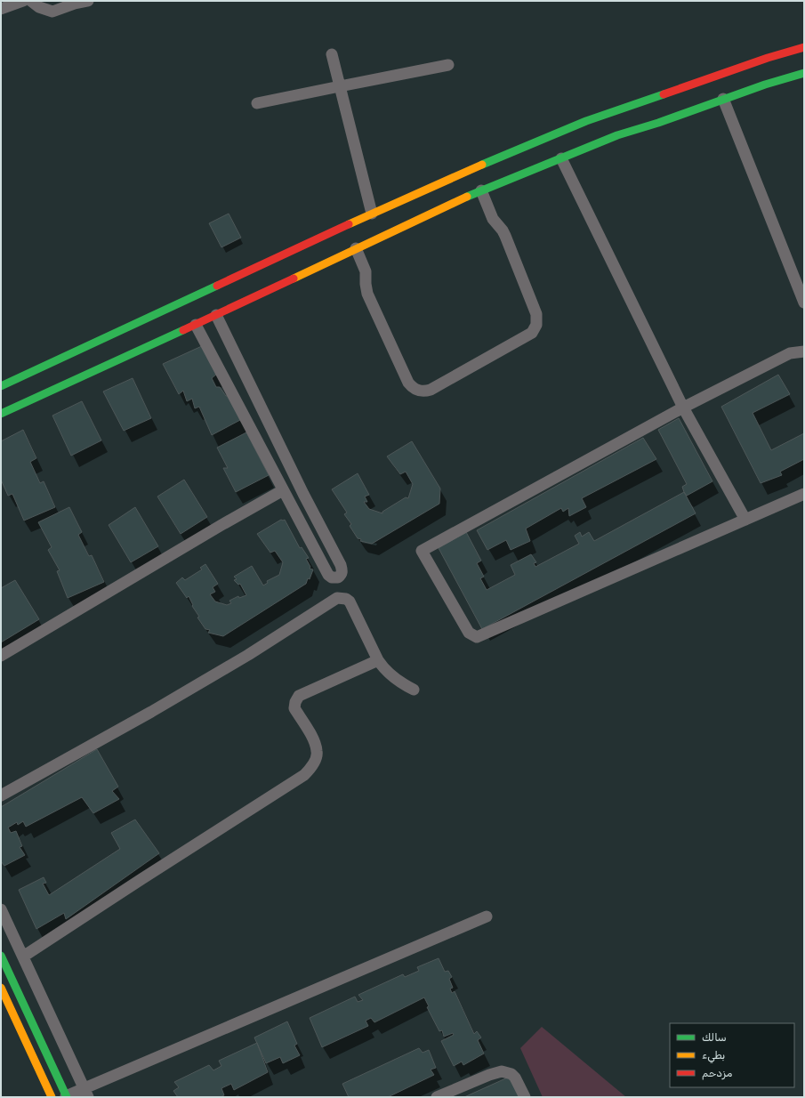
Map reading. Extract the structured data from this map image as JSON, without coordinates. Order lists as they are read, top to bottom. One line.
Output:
{"legend":["سالك","بطيء","مزدحم"]}
